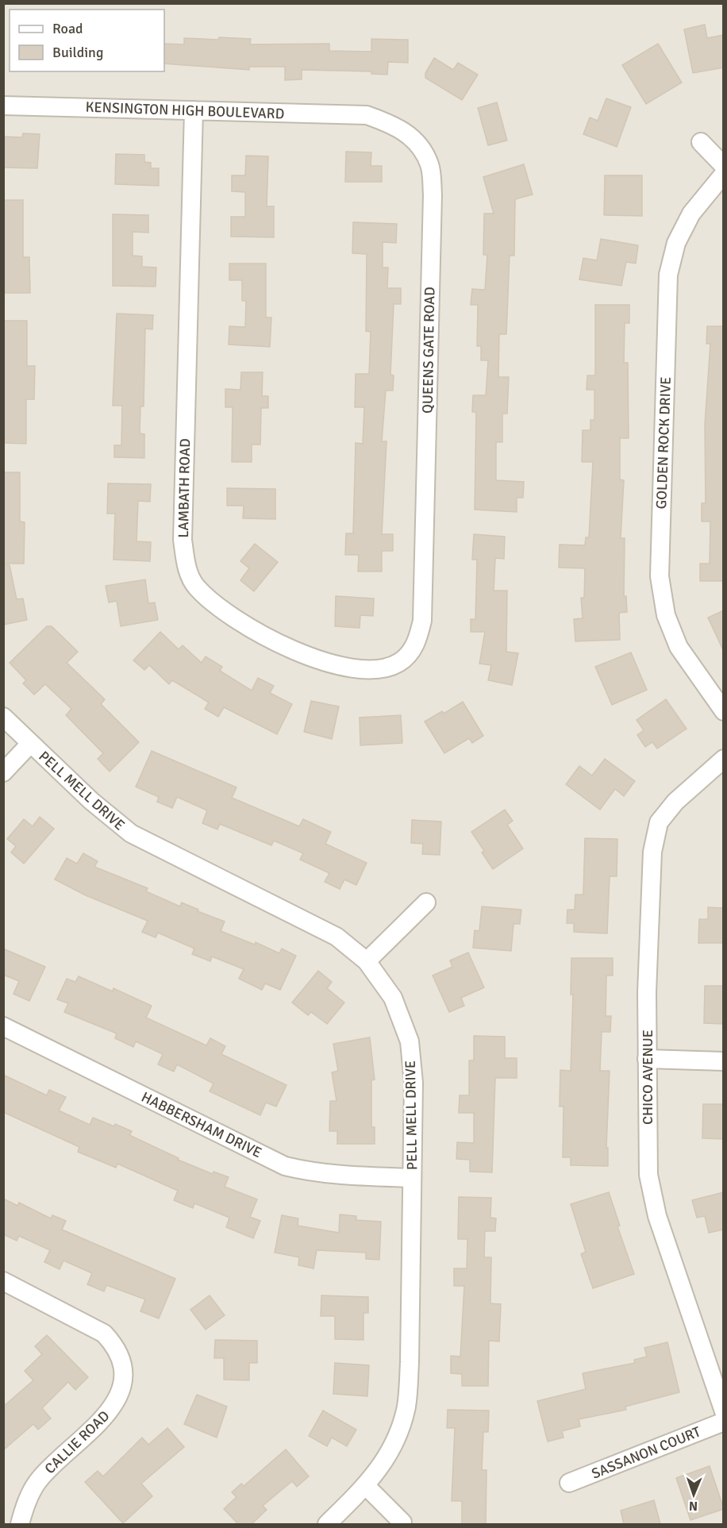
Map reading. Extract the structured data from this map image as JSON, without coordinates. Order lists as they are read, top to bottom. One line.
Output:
{"streets":{"street":["KENSINGTON HIGH BOULEVARD","QUEENS GATE ROAD","GOLDEN ROCK DRIVE","LAMBATH ROAD","PELL MELL DRIVE","CHICO AVENUE","HABBERSHAM DRIVE","CALLIE ROAD","SASSANON COURT"]},"crossings":[["KENSINGTON HIGH BOULEVARD","QUEENS GATE ROAD"],["KENSINGTON HIGH BOULEVARD","LAMBATH ROAD"],["QUEENS GATE ROAD","LAMBATH ROAD"],["PELL MELL DRIVE","HABBERSHAM DRIVE"]],"legend":["Road","Building"],"north":"bottom"}
